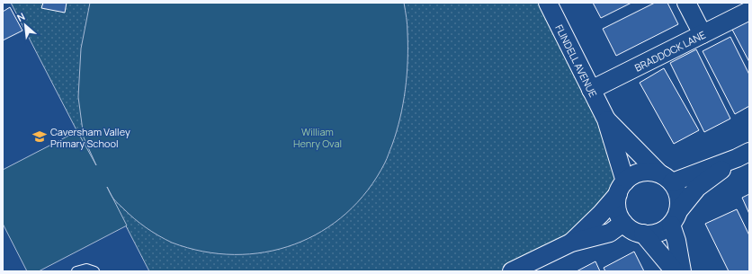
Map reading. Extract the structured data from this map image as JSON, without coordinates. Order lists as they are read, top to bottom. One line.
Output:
{"streets":{"street":["BRADDOCK LANE","FLINDELL AVENUE"]},"crossings":[["BRADDOCK LANE","FLINDELL AVENUE"]],"parks":["William Henry Oval"],"places":{"school or university":["Caversham Valley Primary School"]},"north":"top left"}
